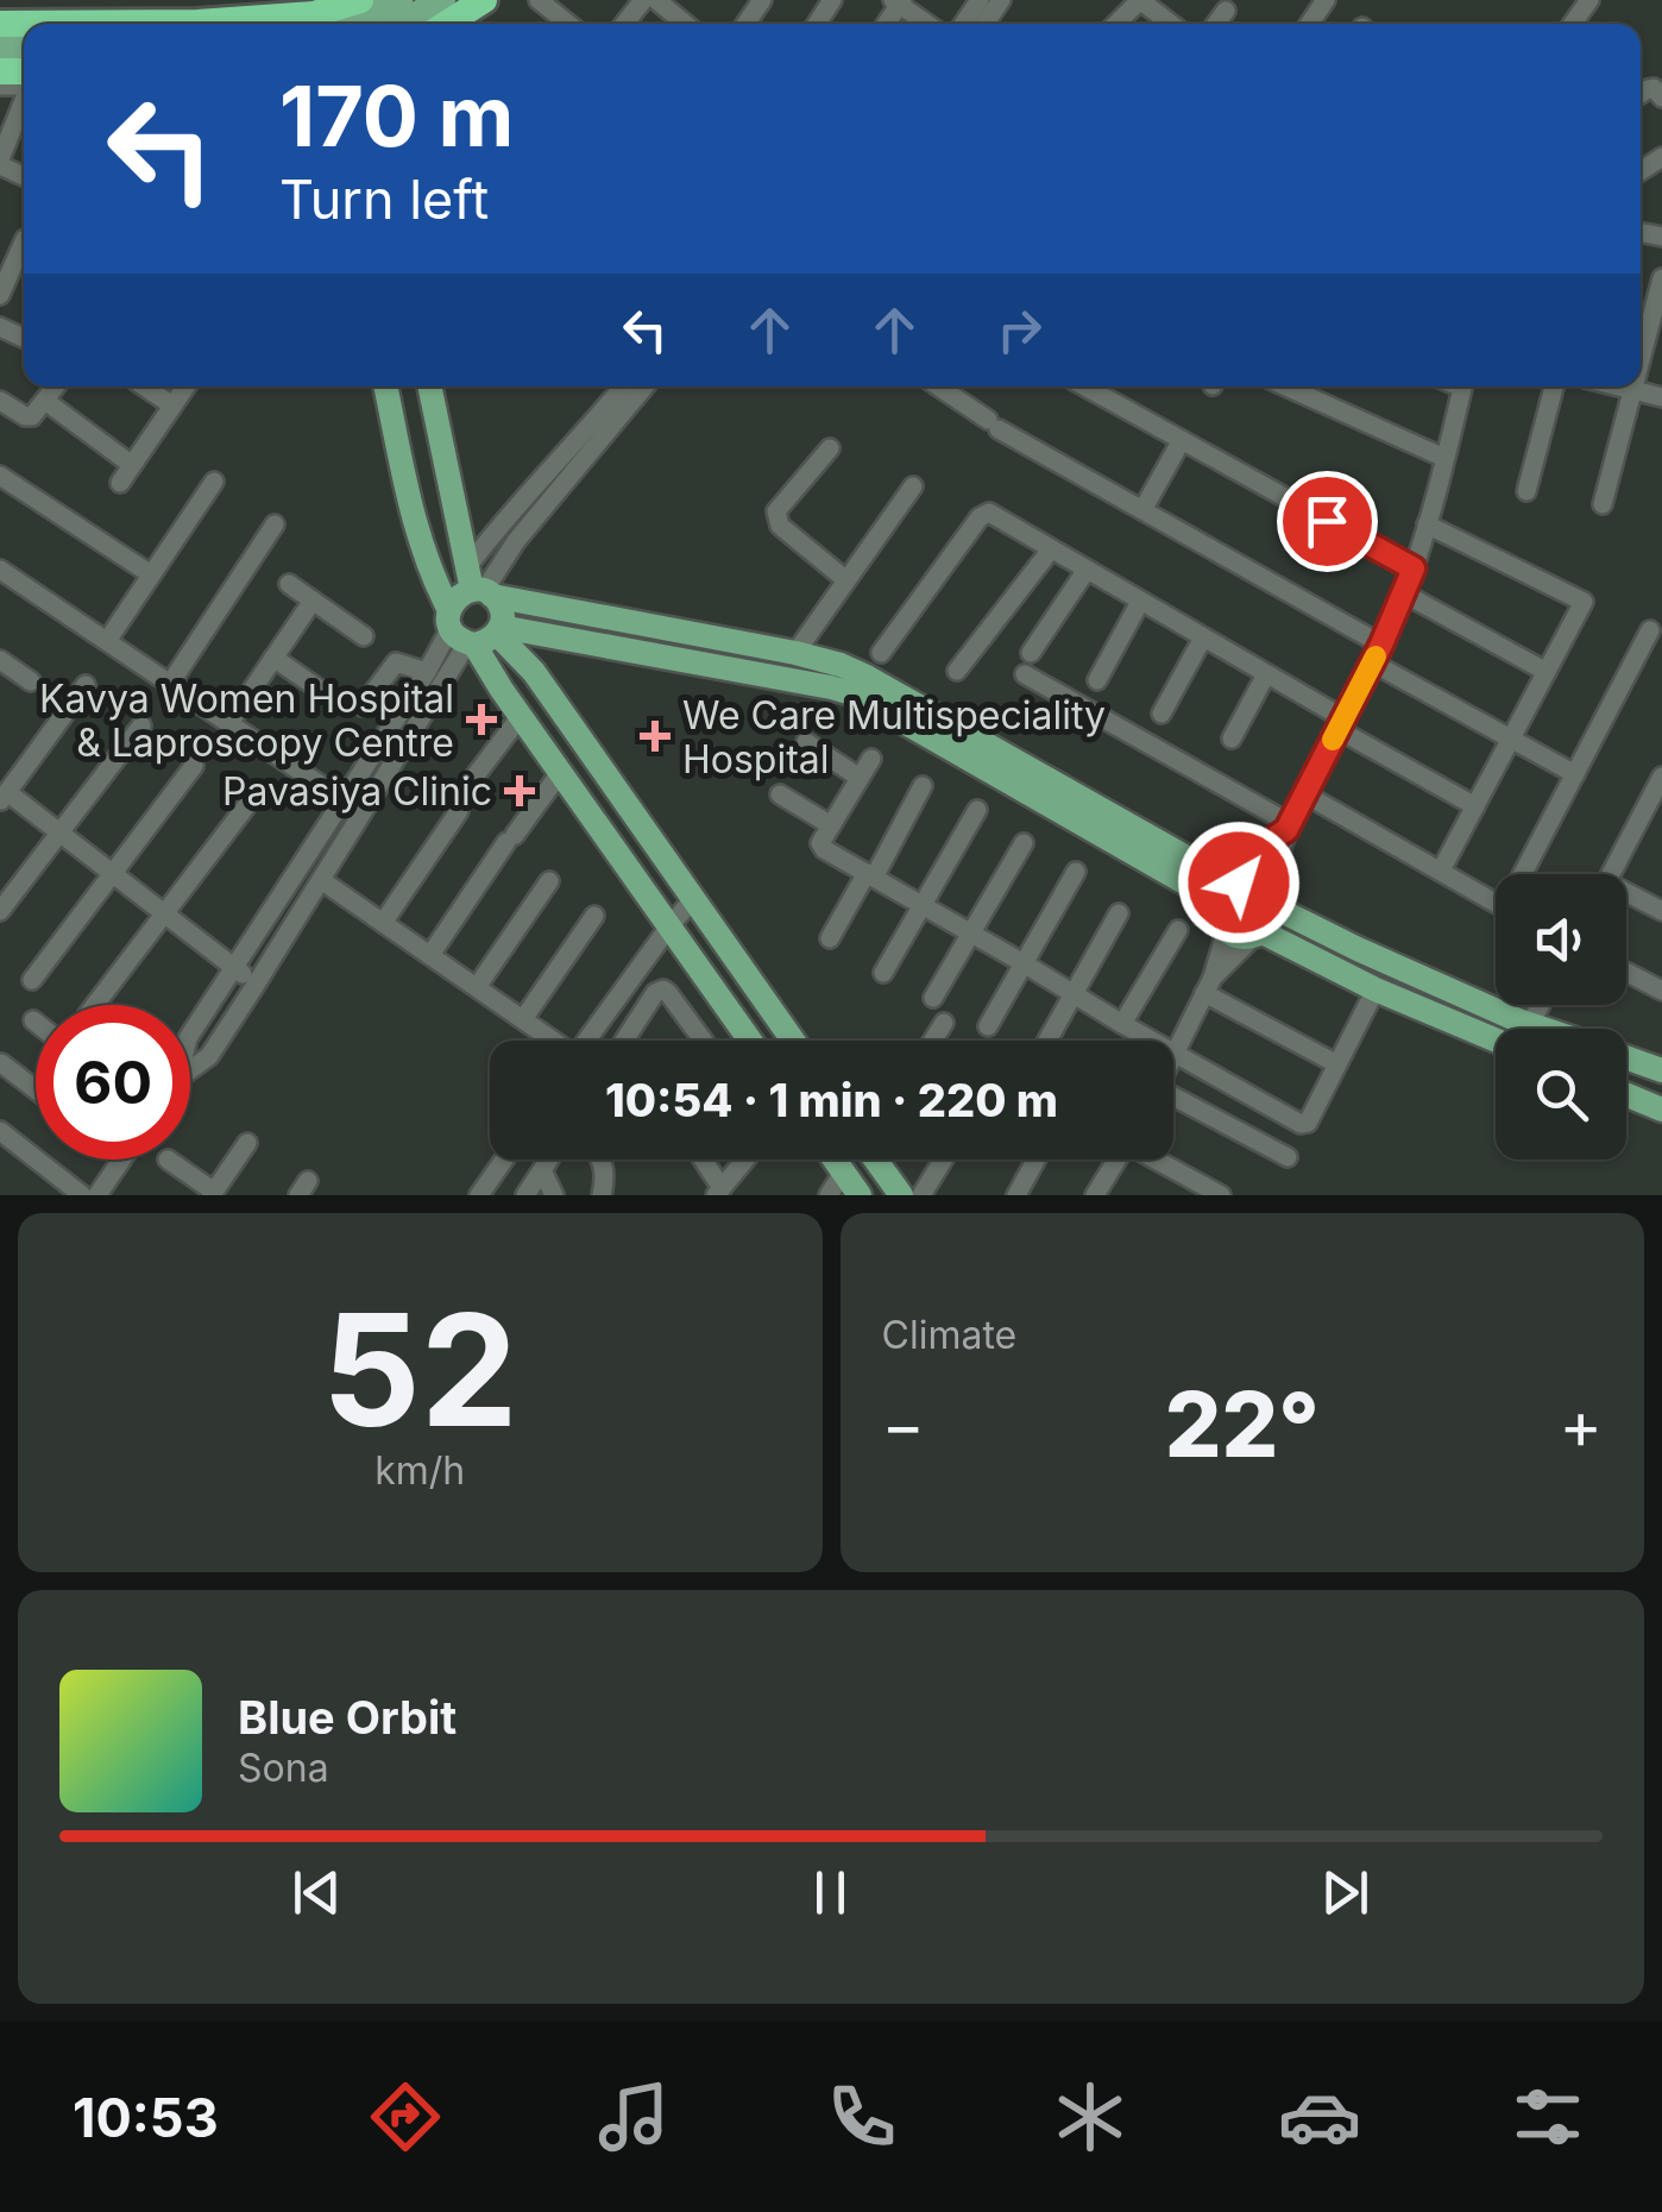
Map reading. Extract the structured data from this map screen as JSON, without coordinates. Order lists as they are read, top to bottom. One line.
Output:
{"places":{"health":["Kavya Women Hospital & Laproscopy Centre","We Care Multispeciality Hospital","Pavasiya Clinic"]},"page":{"turn":["170 m","Turn left"],"limit":"60","trip":"10:54 · 1 min · 220 m","tile":[["52","km/h"],"Climate"],"heat":["−","22°","+"],"song":["Blue Orbit","Sona"],"tabs":"10:53"}}
